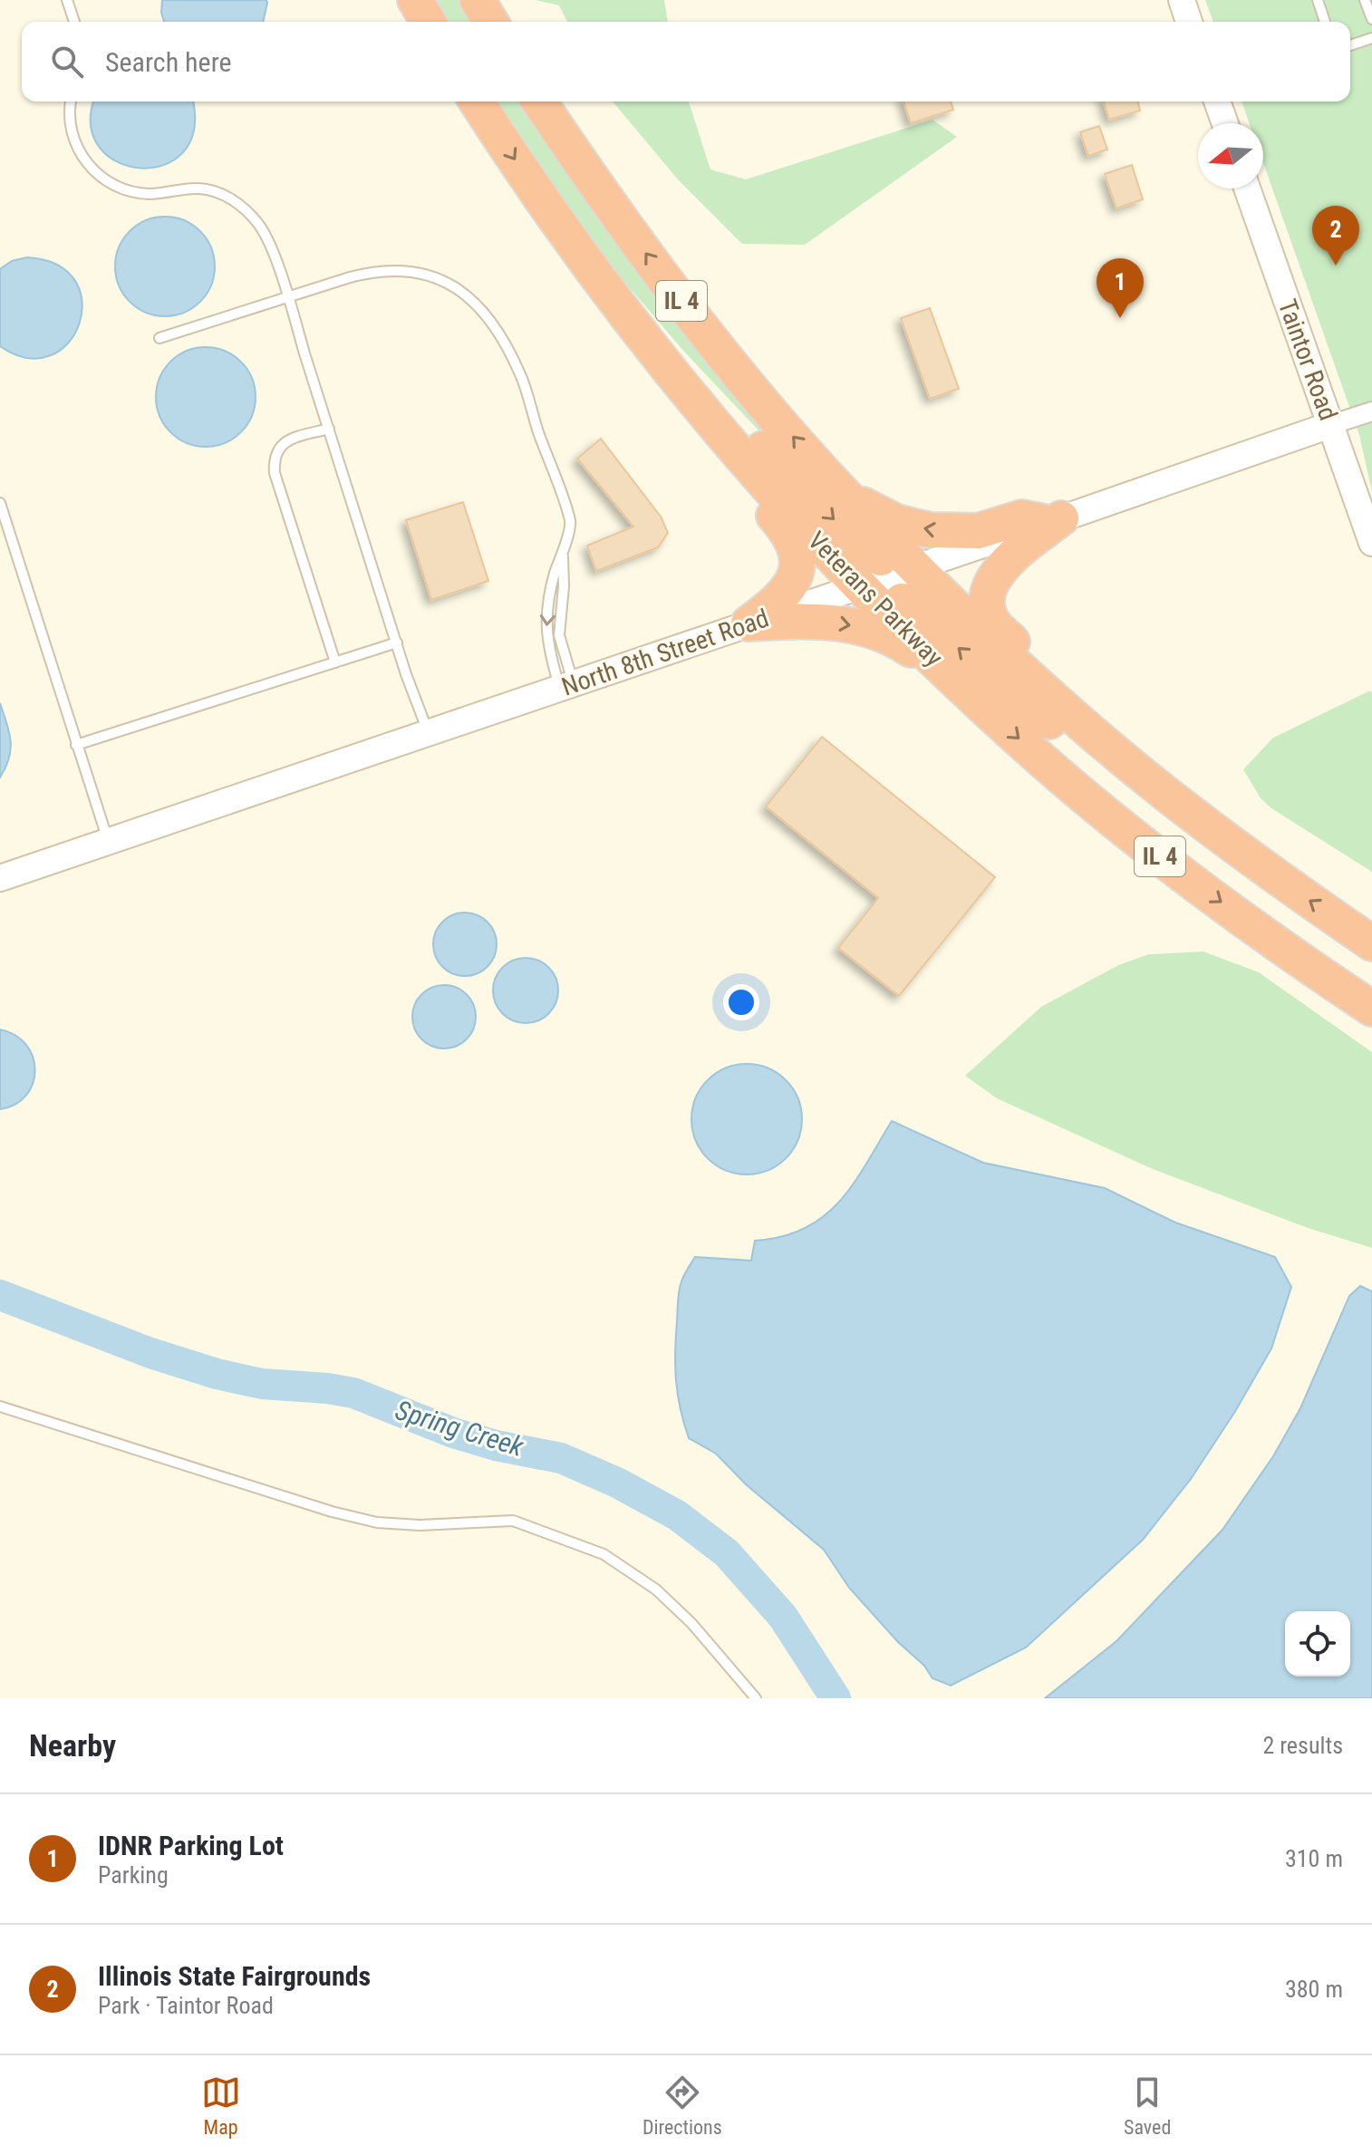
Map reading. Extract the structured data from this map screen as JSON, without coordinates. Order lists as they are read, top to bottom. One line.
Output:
{"streets":{"highway":["IL 4","Veterans Parkway"],"street":["Taintor Road","North 8th Street Road"]},"crossings":[["Taintor Road","North 8th Street Road"],["Veterans Parkway","North 8th Street Road"]],"water":["Spring Creek"],"north":"left","page":{"search":"Search here","pins":["2","1"],"heading":["Nearby","2 results"],"list":[{"mark":"1","name":"IDNR Parking Lot","note":"Parking","value":"310 m"},{"mark":"2","name":"Illinois State Fairgrounds","note":"Park · Taintor Road","value":"380 m"}],"nav":["Map","Directions","Saved"]}}
